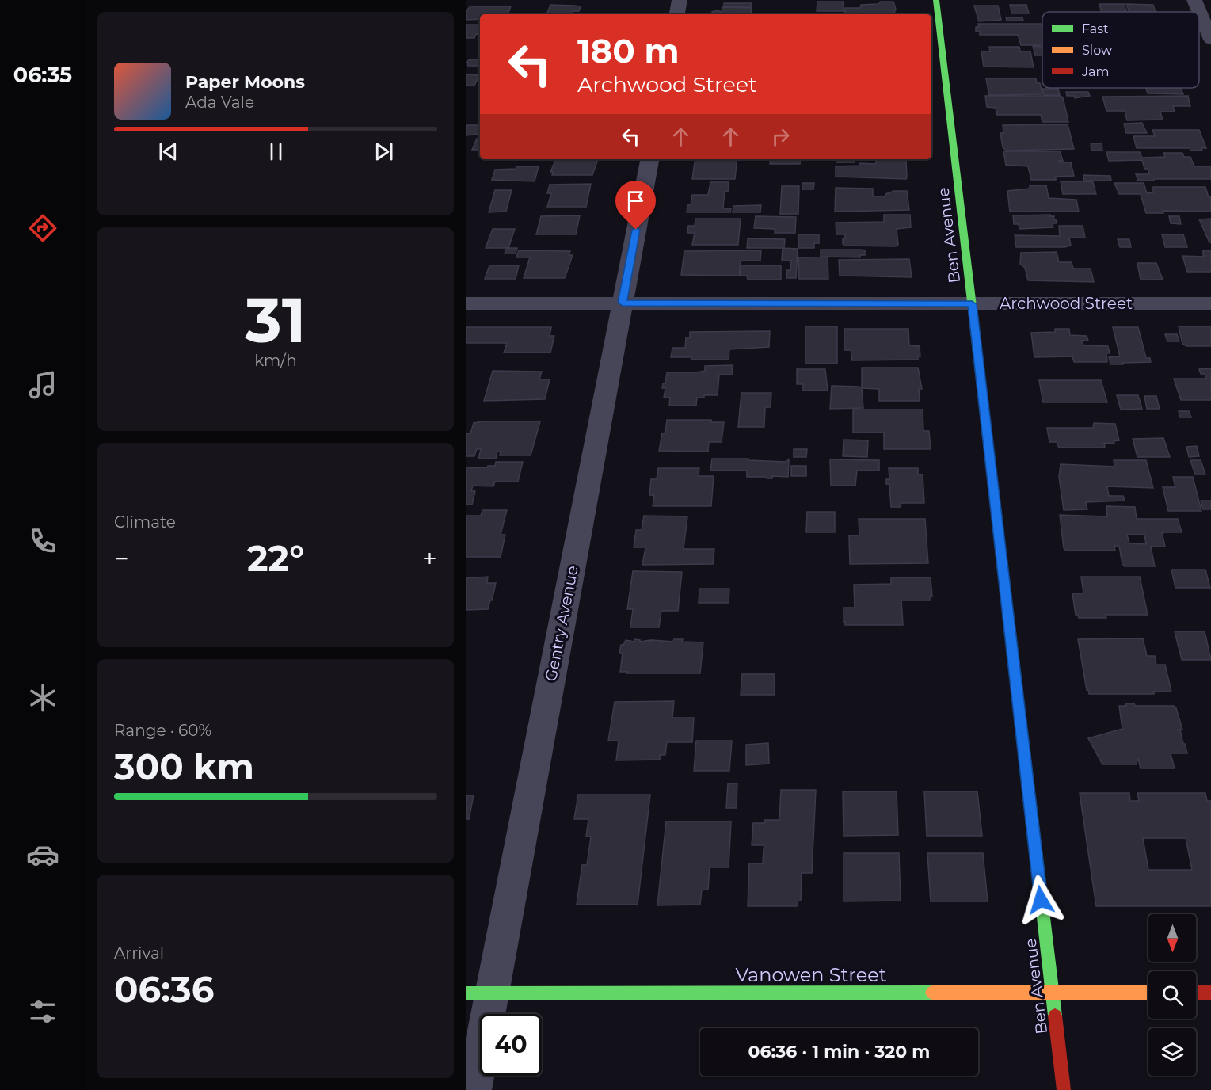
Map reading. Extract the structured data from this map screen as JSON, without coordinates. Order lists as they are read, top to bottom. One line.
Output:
{"streets":{"street":["Ben Avenue","Archwood Street","Gentry Avenue","Vanowen Street"]},"crossings":[["Ben Avenue","Archwood Street"],["Ben Avenue","Vanowen Street"],["Archwood Street","Gentry Avenue"],["Gentry Avenue","Vanowen Street"]],"legend":["Fast","Slow","Jam"],"north":"bottom","page":{"tabs":"06:35","turn":["180 m","Archwood Street"],"song":["Paper Moons","Ada Vale"],"tile":[["31","km/h"],"Climate",["Range · 60%","300 km"],["Arrival","06:36"]],"heat":["−","22°","+"],"limit":"40","trip":"06:36 · 1 min · 320 m"}}
